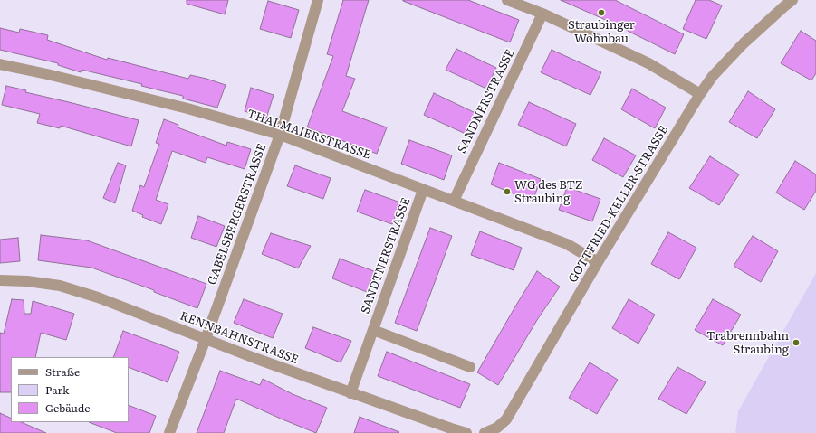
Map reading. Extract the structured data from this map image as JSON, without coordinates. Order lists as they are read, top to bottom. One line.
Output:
{"streets":{"street":["SANDNERSTRASSE","THALMAIERSTRASSE","GOTTFRIED-KELLER-STRASSE","GABELSBERGERSTRASSE","SANDTNERSTRASSE","RENNBAHNSTRASSE"]},"crossings":[["SANDNERSTRASSE","THALMAIERSTRASSE"],["THALMAIERSTRASSE","GOTTFRIED-KELLER-STRASSE"],["THALMAIERSTRASSE","GABELSBERGERSTRASSE"],["THALMAIERSTRASSE","SANDTNERSTRASSE"],["GABELSBERGERSTRASSE","RENNBAHNSTRASSE"],["SANDTNERSTRASSE","RENNBAHNSTRASSE"]],"places":["Straubinger Wohnbau","WG des BTZ Straubing","Trabrennbahn Straubing"],"legend":["Straße","Park","Gebäude"]}
